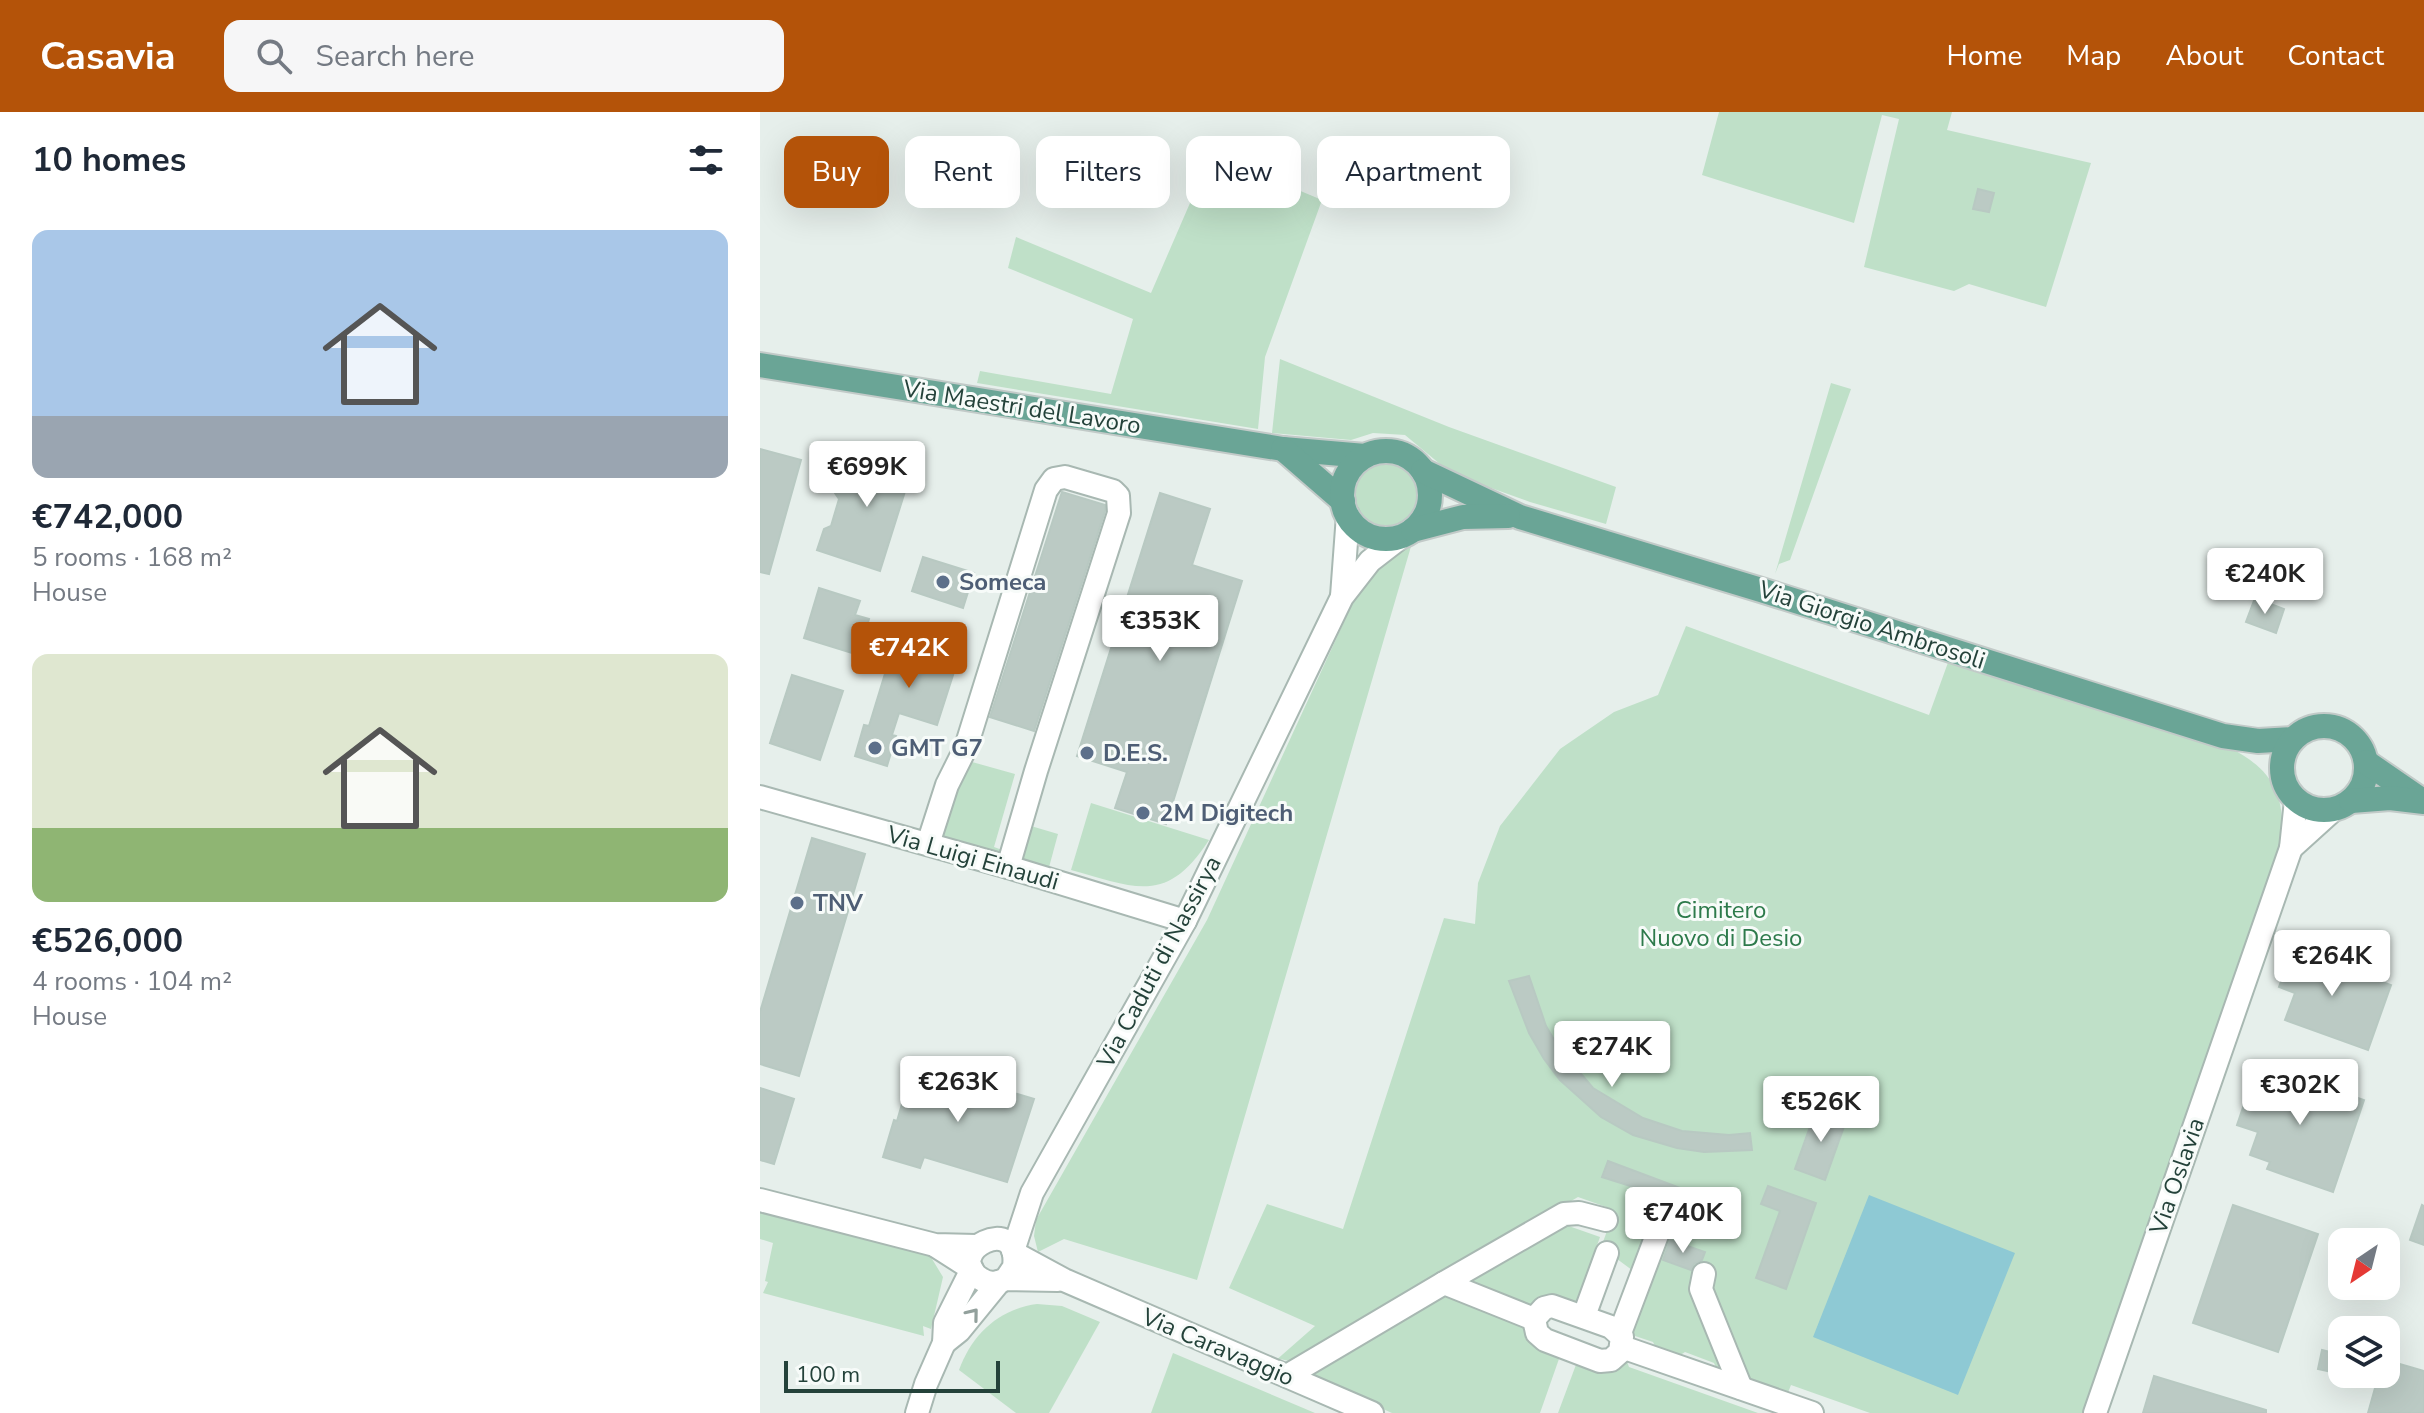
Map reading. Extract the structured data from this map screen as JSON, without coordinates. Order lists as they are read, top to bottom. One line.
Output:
{"streets":{"main road":["Via Maestri del Lavoro","Via Giorgio Ambrosoli"],"street":["Via Luigi Einaudi","Via Caduti di Nassirya","Via Oslavia","Via Caravaggio"]},"crossings":[["Via Maestri del Lavoro","Via Giorgio Ambrosoli"],["Via Maestri del Lavoro","Via Caduti di Nassirya"],["Via Giorgio Ambrosoli","Via Caduti di Nassirya"],["Via Giorgio Ambrosoli","Via Oslavia"],["Via Luigi Einaudi","Via Caduti di Nassirya"],["Via Caduti di Nassirya","Via Caravaggio"]],"parks":["Cimitero Nuovo di Desio"],"places":["Someca","GMT G7","D.E.S.","2M Digitech","TNV"],"scale_bar":"100 m","north":"bottom left","page":{"header":"Casavia","search":"Search here","nav":["Home","Map","About","Contact"],"heading":"10 homes","chip":["Buy","Rent","Filters","New","Apartment"],"list":[{"name":"€742,000","note":"5 rooms · 168 m² · House"},{"name":"€526,000","note":"4 rooms · 104 m² · House"}],"price":["€699K","€240K","€353K","€742K","€264K","€274K","€263K","€302K","€526K","€740K"],"scale":"100 m"}}
